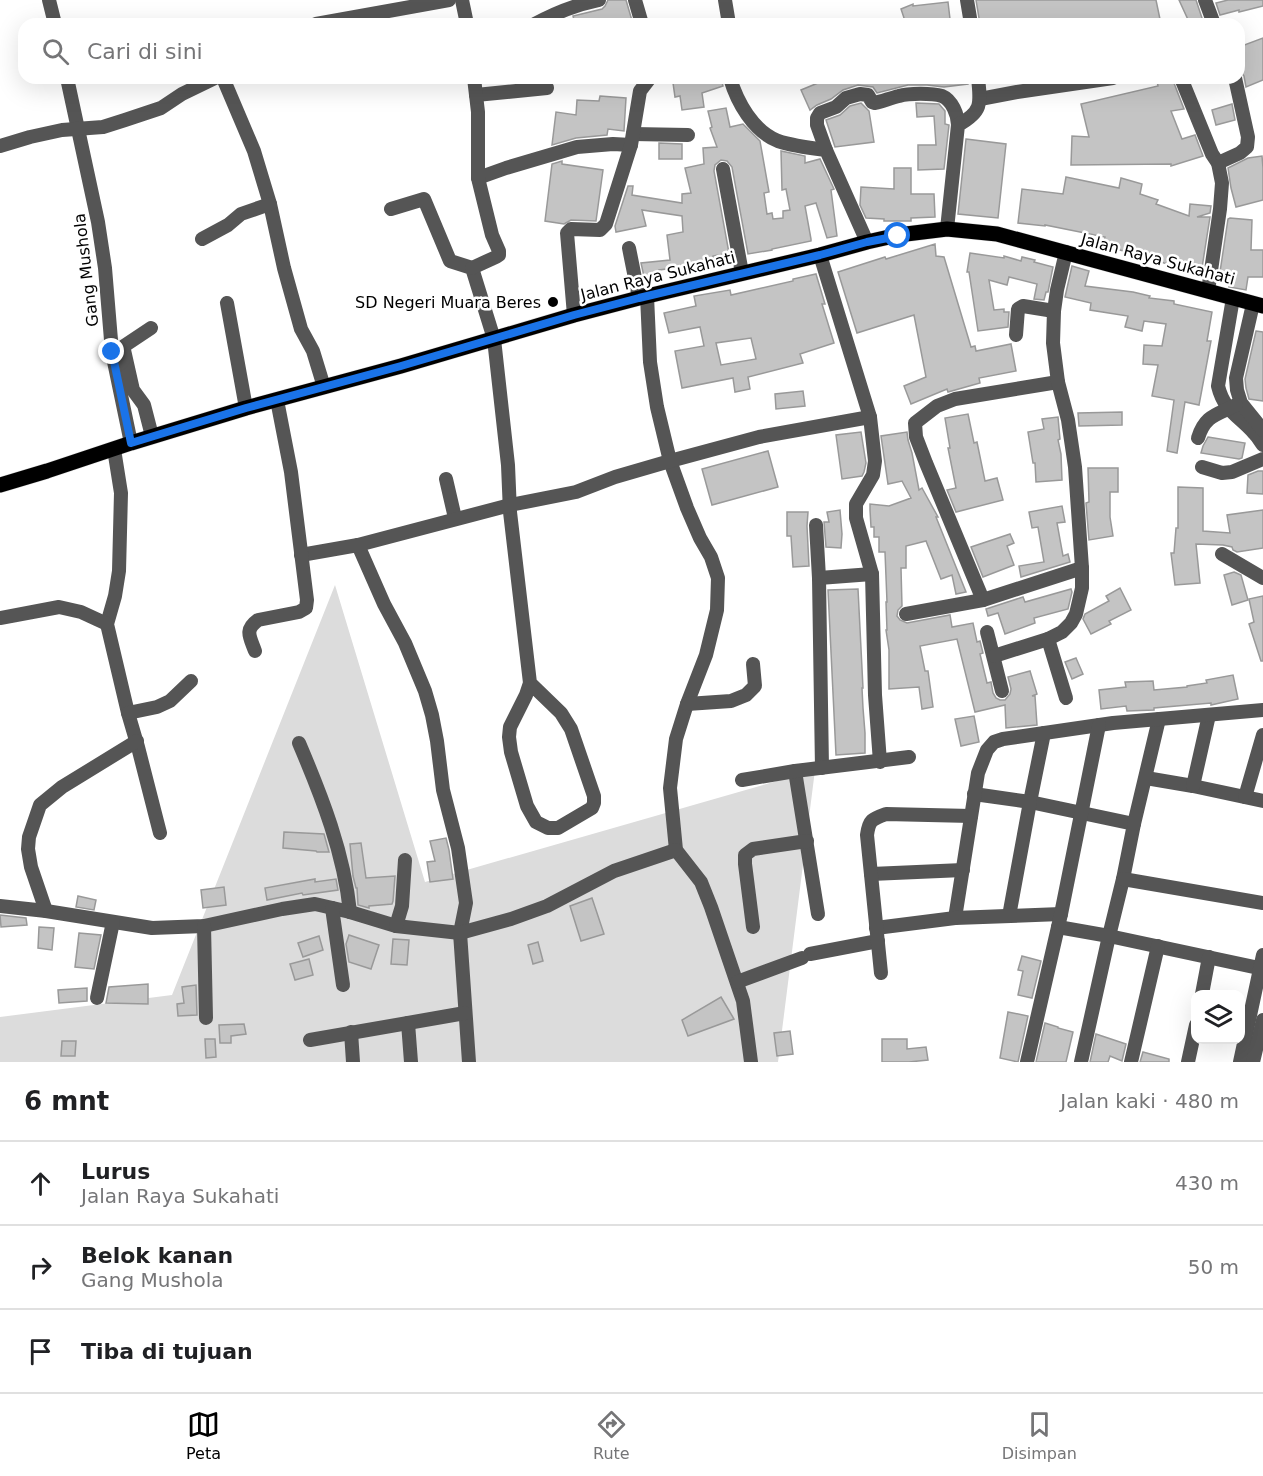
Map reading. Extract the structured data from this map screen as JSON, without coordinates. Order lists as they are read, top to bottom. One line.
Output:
{"streets":{"main road":["Jalan Raya Sukahati"],"street":["Gang Mushola"]},"crossings":[["Jalan Raya Sukahati","Gang Mushola"]],"places":["SD Negeri Muara Beres"],"page":{"search":"Cari di sini","heading":["6 mnt","Jalan kaki · 480 m"],"list":[["Lurus","Jalan Raya Sukahati","430 m"],["Belok kanan","Gang Mushola","50 m"],"Tiba di tujuan"],"nav":["Peta","Rute","Disimpan"]}}
